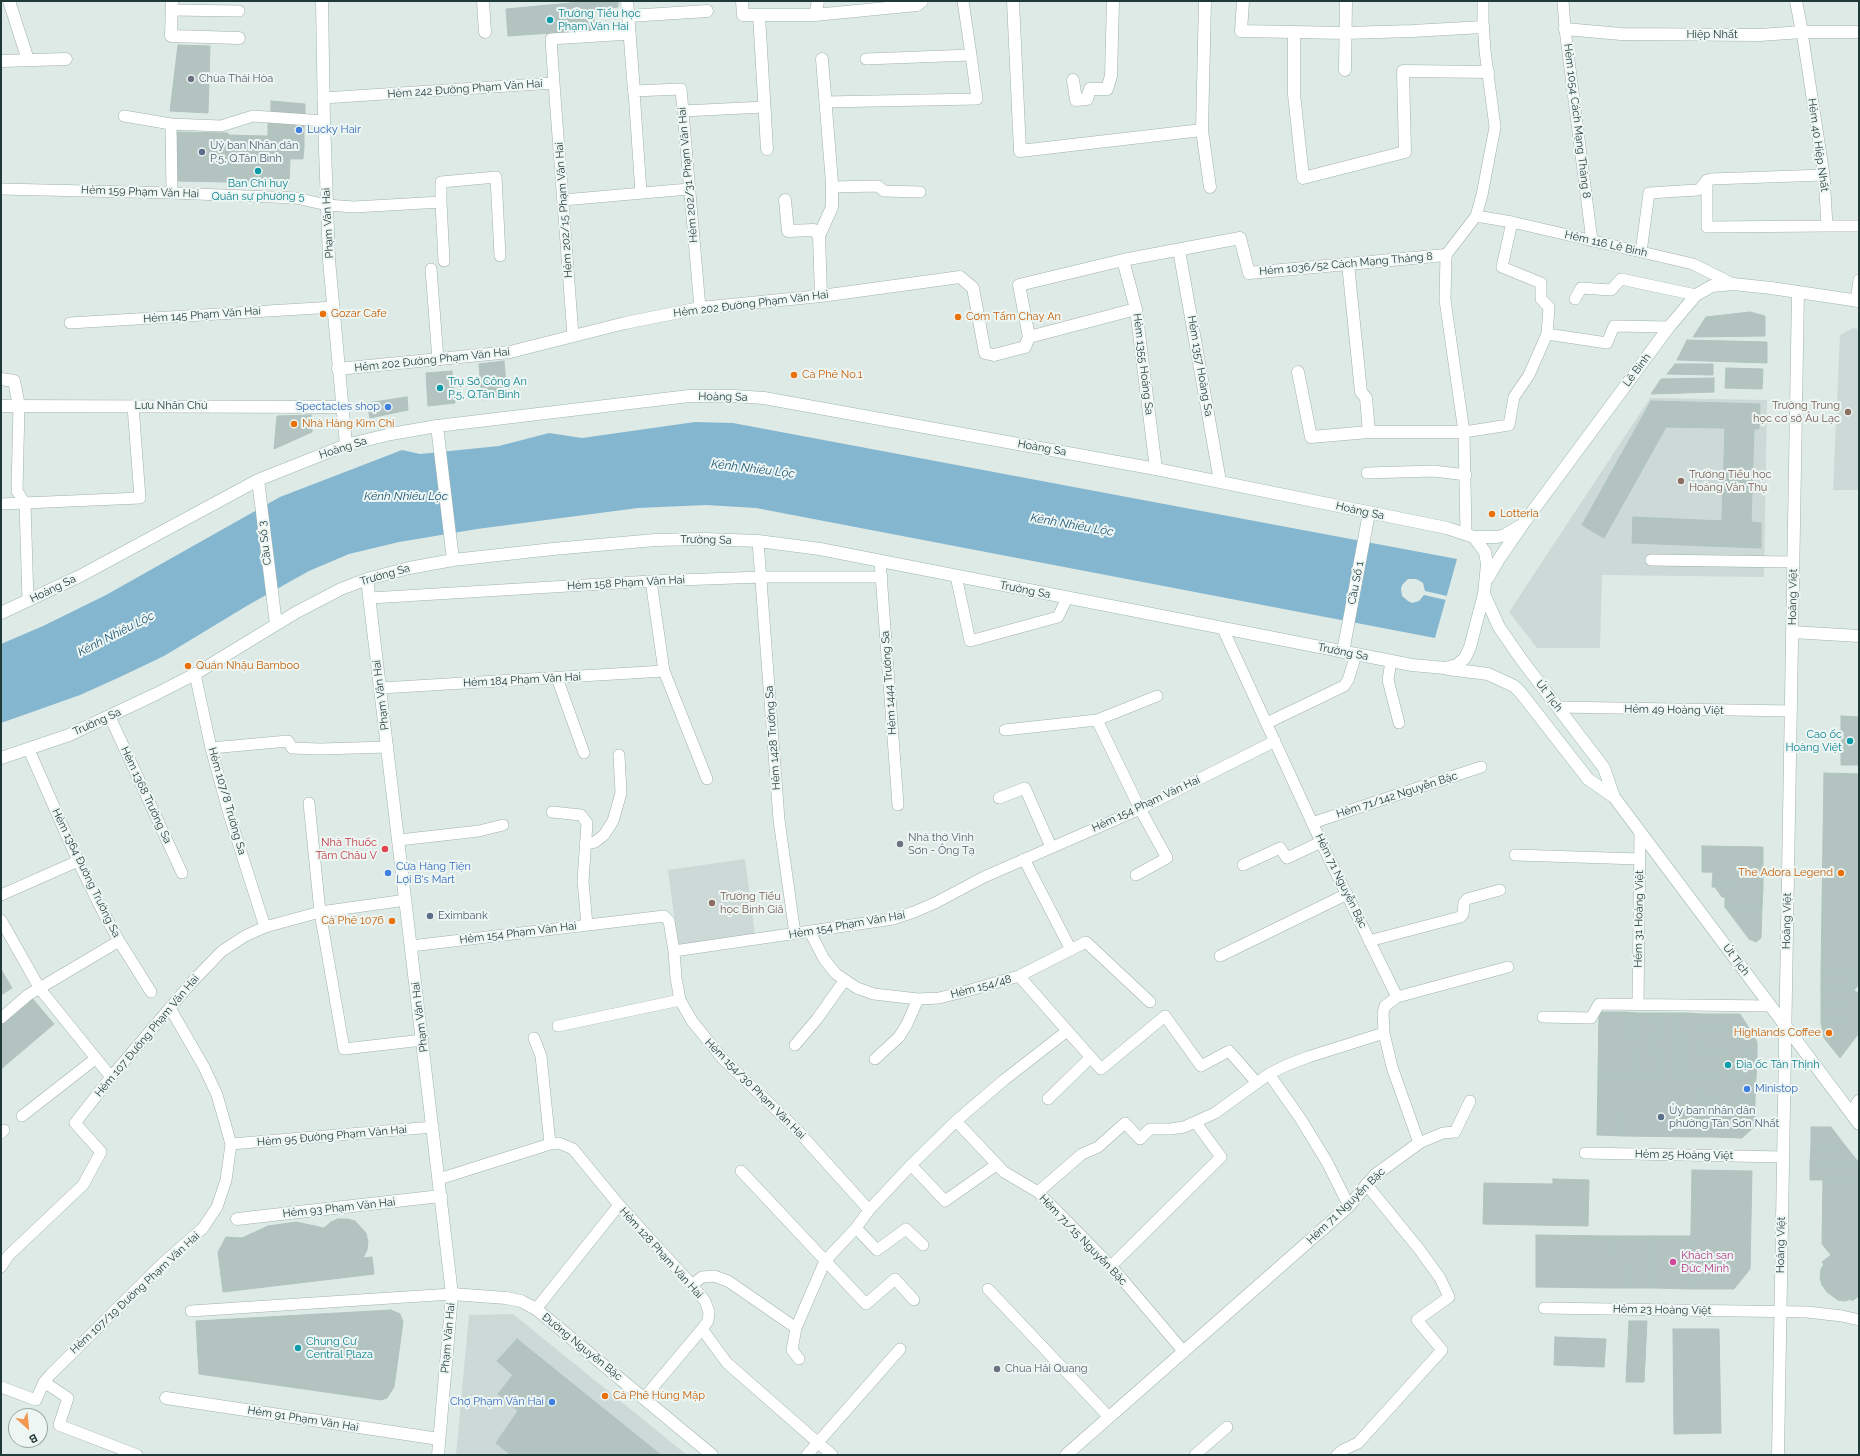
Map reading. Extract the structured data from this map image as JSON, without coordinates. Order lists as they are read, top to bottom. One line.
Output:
{"streets":{"street":["Hiệp Nhất","Phạm Văn Hai","Hẻm 1036/52 Cách Mạng Tháng 8","Hẻm 202 Đường Phạm Văn Hai","Hẻm 1355 Hoàng Sa","Hẻm 1357 Hoàng Sa","Lê Bình","Hoàng Sa","Lưu Nhân Chú","Trường Sa","Cầu Số 3","Cầu Số 1","Hoàng Việt","Út Tịch","Hẻm 71 Nguyễn Bặc","Hẻm 93 Phạm Văn Hai","Đường Nguyễn Bặc","Hẻm 91 Phạm Văn Hai"],"lane":["Hẻm 242 Đường Phạm Văn Hai","Hẻm 1054 Cách Mạng Tháng 8","Hẻm 40 Hiệp Nhất","Hẻm 202/31 Phạm Văn Hai","Hẻm 159 Phạm Văn Hai","Hẻm 202/15 Phạm Văn Hai","Hẻm 116 Lê Bình","Hẻm 145 Phạm Văn Hai","Hẻm 158 Phạm Văn Hai","Hẻm 184 Phạm Văn Hai","Hẻm 1444 Trường Sa","Hẻm 49 Hoàng Việt","Hẻm 1428 Trường Sa","Hẻm 1368 Trường Sa","Hẻm 71/142 Nguyễn Bặc","Hẻm 107/8 Trường Sa","Hẻm 154 Phạm Văn Hai","Hẻm 1364 Đường Trường Sa","Hẻm 31 Hoàng Việt","Hẻm 154/48","Hẻm 107 Đường Phạm Văn Hai","Hẻm 154/30 Phạm Văn Hai","Hẻm 95 Đường Phạm Văn Hai","Hẻm 25 Hoàng Việt","Hẻm 71/15 Nguyễn Bặc","Hẻm 128 Phạm Văn Hai","Hẻm 107/19 Đường Phạm Văn Hai","Hẻm 23 Hoàng Việt"]},"crossings":[["Hiệp Nhất","Hẻm 1054 Cách Mạng Tháng 8"],["Hiệp Nhất","Hẻm 40 Hiệp Nhất"],["Hẻm 242 Đường Phạm Văn Hai","Hẻm 202/15 Phạm Văn Hai"],["Hẻm 242 Đường Phạm Văn Hai","Phạm Văn Hai"],["Hẻm 1054 Cách Mạng Tháng 8","Hẻm 116 Lê Bình"],["Hẻm 202/31 Phạm Văn Hai","Hẻm 202 Đường Phạm Văn Hai"],["Hẻm 159 Phạm Văn Hai","Phạm Văn Hai"],["Hẻm 202/15 Phạm Văn Hai","Hẻm 202 Đường Phạm Văn Hai"],["Phạm Văn Hai","Hẻm 202 Đường Phạm Văn Hai"],["Phạm Văn Hai","Hẻm 145 Phạm Văn Hai"],["Phạm Văn Hai","Hoàng Sa"],["Phạm Văn Hai","Lưu Nhân Chú"],["Phạm Văn Hai","Trường Sa"],["Phạm Văn Hai","Hẻm 158 Phạm Văn Hai"],["Phạm Văn Hai","Hẻm 184 Phạm Văn Hai"],["Phạm Văn Hai","Hẻm 154 Phạm Văn Hai"],["Phạm Văn Hai","Hẻm 107 Đường Phạm Văn Hai"],["Phạm Văn Hai","Hẻm 95 Đường Phạm Văn Hai"],["Phạm Văn Hai","Hẻm 93 Phạm Văn Hai"],["Phạm Văn Hai","Hẻm 128 Phạm Văn Hai"],["Phạm Văn Hai","Đường Nguyễn Bặc"],["Phạm Văn Hai","Hẻm 91 Phạm Văn Hai"],["Hẻm 116 Lê Bình","Lê Bình"],["Hẻm 1036/52 Cách Mạng Tháng 8","Hẻm 202 Đường Phạm Văn Hai"],["Hẻm 1036/52 Cách Mạng Tháng 8","Hẻm 1355 Hoàng Sa"],["Hẻm 1036/52 Cách Mạng Tháng 8","Hẻm 1357 Hoàng Sa"],["Hẻm 1036/52 Cách Mạng Tháng 8","Hoàng Sa"],["Hẻm 1355 Hoàng Sa","Hoàng Sa"],["Hẻm 1357 Hoàng Sa","Hoàng Sa"],["Lê Bình","Hoàng Sa"],["Lê Bình","Hoàng Việt"],["Lê Bình","Út Tịch"],["Hoàng Sa","Cầu Số 3"],["Hoàng Sa","Cầu Số 1"],["Trường Sa","Cầu Số 3"],["Trường Sa","Cầu Số 1"],["Trường Sa","Hẻm 1444 Trường Sa"],["Trường Sa","Út Tịch"],["Trường Sa","Hẻm 1428 Trường Sa"],["Trường Sa","Hẻm 1368 Trường Sa"],["Trường Sa","Hẻm 107/8 Trường Sa"],["Trường Sa","Hẻm 1364 Đường Trường Sa"],["Trường Sa","Hẻm 71 Nguyễn Bặc"],["Hẻm 158 Phạm Văn Hai","Hẻm 1444 Trường Sa"],["Hẻm 158 Phạm Văn Hai","Hẻm 1428 Trường Sa"],["Hoàng Việt","Út Tịch"],["Hoàng Việt","Hẻm 49 Hoàng Việt"],["Hoàng Việt","Hẻm 25 Hoàng Việt"],["Hoàng Việt","Hẻm 23 Hoàng Việt"],["Út Tịch","Hẻm 49 Hoàng Việt"],["Út Tịch","Hẻm 31 Hoàng Việt"],["Hẻm 1428 Trường Sa","Hẻm 154 Phạm Văn Hai"],["Hẻm 71/142 Nguyễn Bặc","Hẻm 71 Nguyễn Bặc"],["Hẻm 107/8 Trường Sa","Hẻm 107 Đường Phạm Văn Hai"],["Hẻm 154 Phạm Văn Hai","Hẻm 71 Nguyễn Bặc"],["Hẻm 154 Phạm Văn Hai","Hẻm 154/48"],["Hẻm 154 Phạm Văn Hai","Hẻm 154/30 Phạm Văn Hai"],["Hẻm 71 Nguyễn Bặc","Hẻm 71/15 Nguyễn Bặc"],["Hẻm 95 Đường Phạm Văn Hai","Hẻm 107/19 Đường Phạm Văn Hai"]],"water":["Kênh Nhiêu Lộc"],"places":["Trường Tiểu học Phạm Văn Hai","Chùa Thái Hòa","Lucky Hair","Uỷ ban Nhân dân P.5, Q.Tân Bình","Ban Chỉ huy Quân sự phường 5","Gozar Cafe","Cơm Tấm Chay An","Cà Phê No.1","Trụ Sở Công An P.5, Q.Tân Bình","Spectacles shop","Trường Trung học cơ sở Âu Lạc","Nhà Hàng Kim Chi","Trường Tiểu học Hoàng Văn Thụ","Lotteria","Quán Nhậu Bamboo","Cao ốc Hoàng Việt","Nhà thờ Vinh Sơn - Ông Tạ","Nhà Thuốc Tâm Châu V","Cửa Hàng Tiện Lợi B's Mart","The Adora Legend","Trường Tiểu học Bình Giã","Eximbank","Cà Phê 1076","Highlands Coffee","Địa ốc Tân Thịnh","Ministop","Ủy ban nhân dân phường Tân Sơn Nhất","Khách sạn Đức Minh","Chung Cư Central Plaza","Chùa Hải Quang","Cà Phê Hùng Mập","Chợ Phạm Văn Hai"],"north":"bottom right"}
